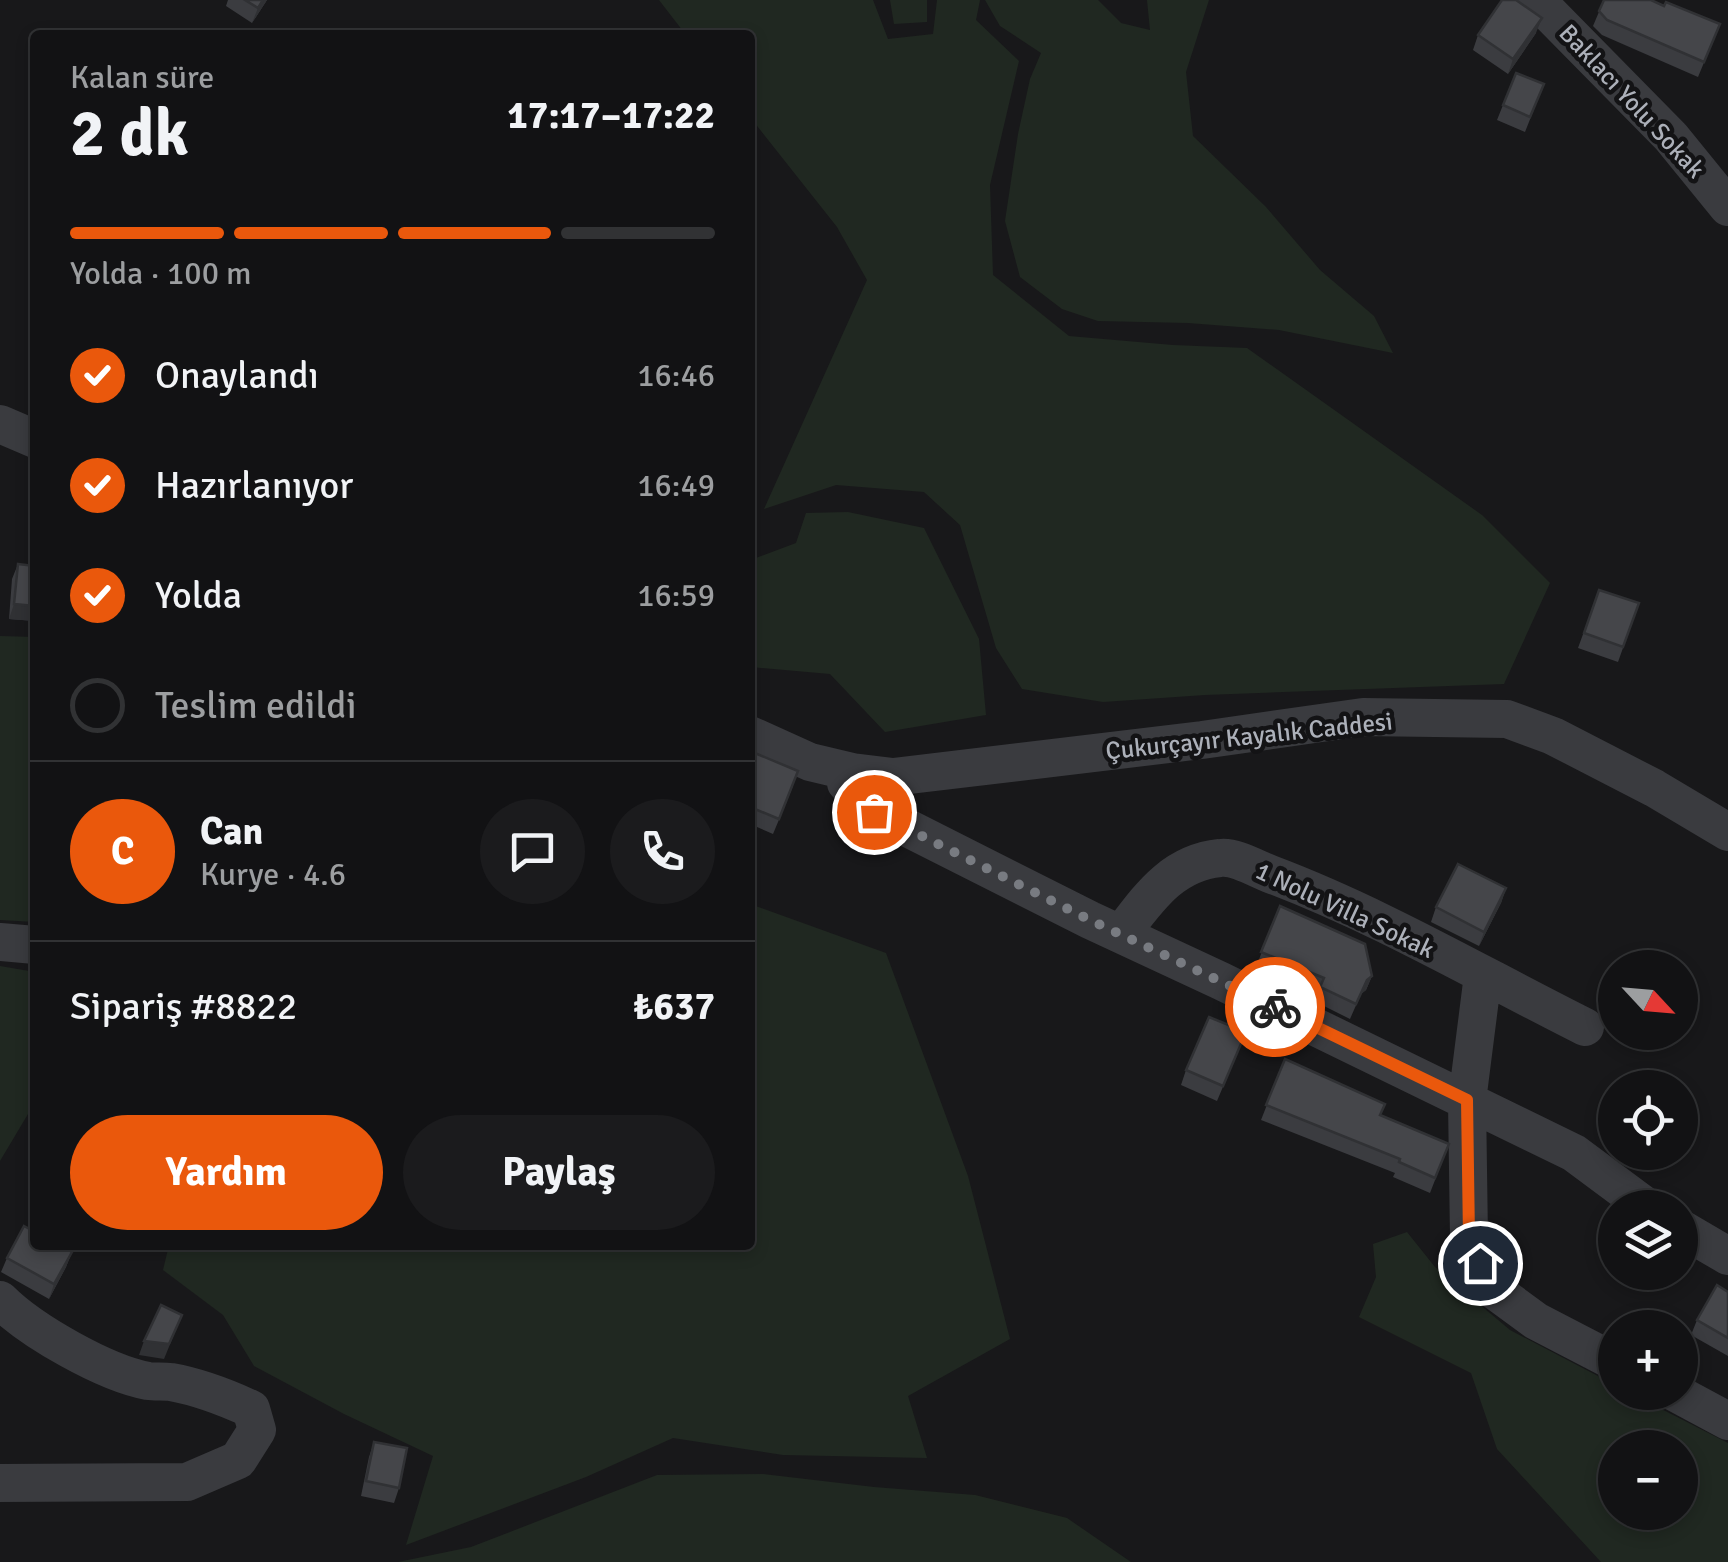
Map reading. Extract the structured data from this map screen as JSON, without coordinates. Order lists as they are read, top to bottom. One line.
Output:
{"streets":{"street":["Baklacı Yolu Sokak","Çukurçayır Kayalık Caddesi","1 Nolu Villa Sokak"]},"north":"bottom right","page":{"heading":["2 dk","Kalan süre","17:17–17:22"],"panel":["Can","Kurye · 4.6","Sipariş #8822","₺637"],"bar":"Yolda · 100 m","list":[["Onaylandı","16:46"],["Hazırlanıyor","16:49"],["Yolda","16:59"],"Teslim edildi"],"round":"C","map_buttons":["+","−"],"buttons":["Yardım","Paylaş"]}}
